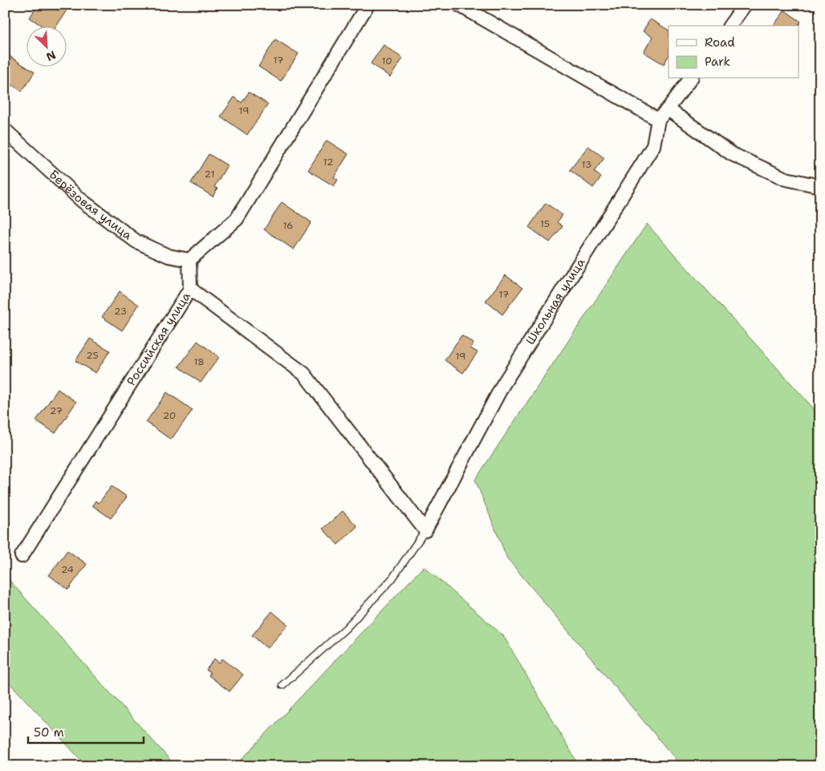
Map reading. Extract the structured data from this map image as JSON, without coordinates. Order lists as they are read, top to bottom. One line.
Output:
{"streets":{"street":["Берёзовая улица","Школьная улица","Российская улица"]},"crossings":[["Берёзовая улица","Российская улица"]],"house_numbers":["17","10","19","12","13","21","15","16","17","23","25","19","18","27","20","24"],"legend":["Road","Park"],"scale_bar":"50 m","north":"bottom right"}
